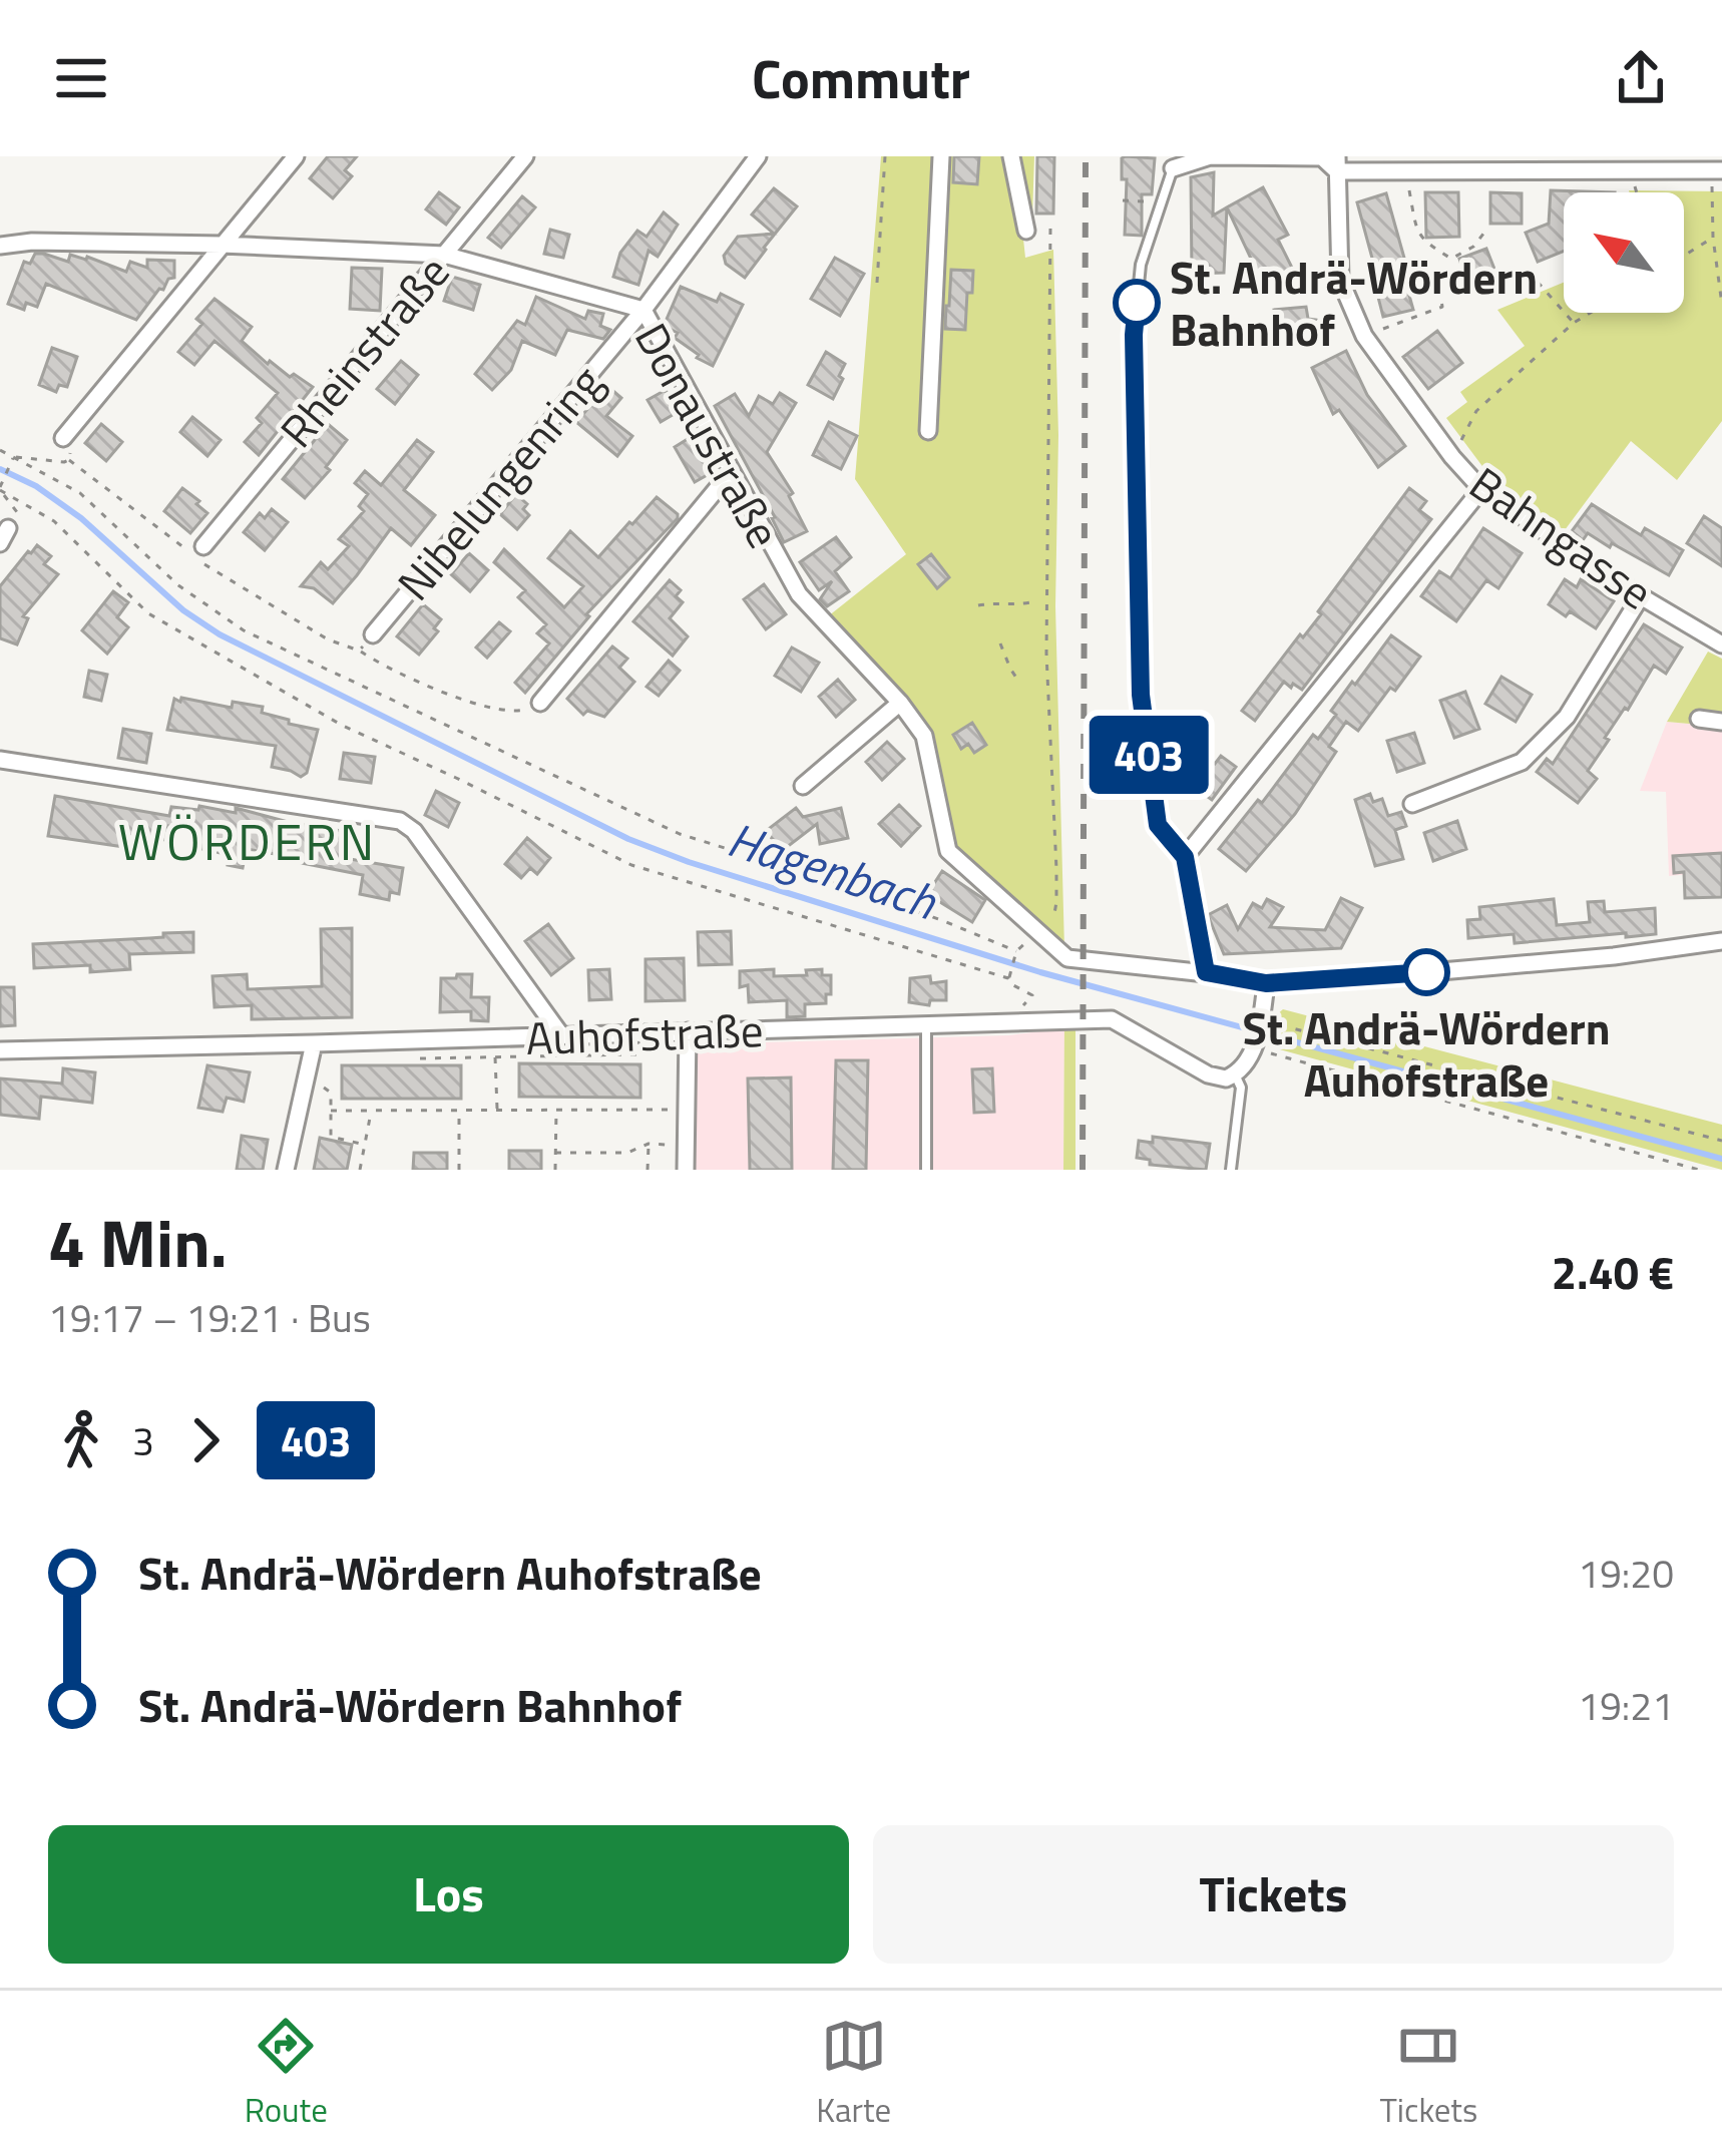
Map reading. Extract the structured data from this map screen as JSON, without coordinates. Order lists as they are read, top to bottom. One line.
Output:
{"streets":{"street":["Rheinstraße","Donaustraße","Nibelungenring","Bahngasse","Auhofstraße"]},"crossings":[["Rheinstraße","Donaustraße"],["Donaustraße","Nibelungenring"]],"districts":["WÖRDERN"],"water":["Hagenbach"],"places":["St. Andrä-Wördern Bahnhof","St. Andrä-Wördern Auhofstraße"],"lines":["bus line 403"],"north":"top left","page":{"header":"Commutr","on_map":"403","heading":["4 Min.","19:17 – 19:21 · Bus","2.40 €"],"legs":["3","403"],"list":[{"name":"St. Andrä-Wördern Auhofstraße","value":"19:20"},{"name":"St. Andrä-Wördern Bahnhof","value":"19:21"}],"buttons":["Los","Tickets"],"tabs":["Route","Karte","Tickets"]}}
